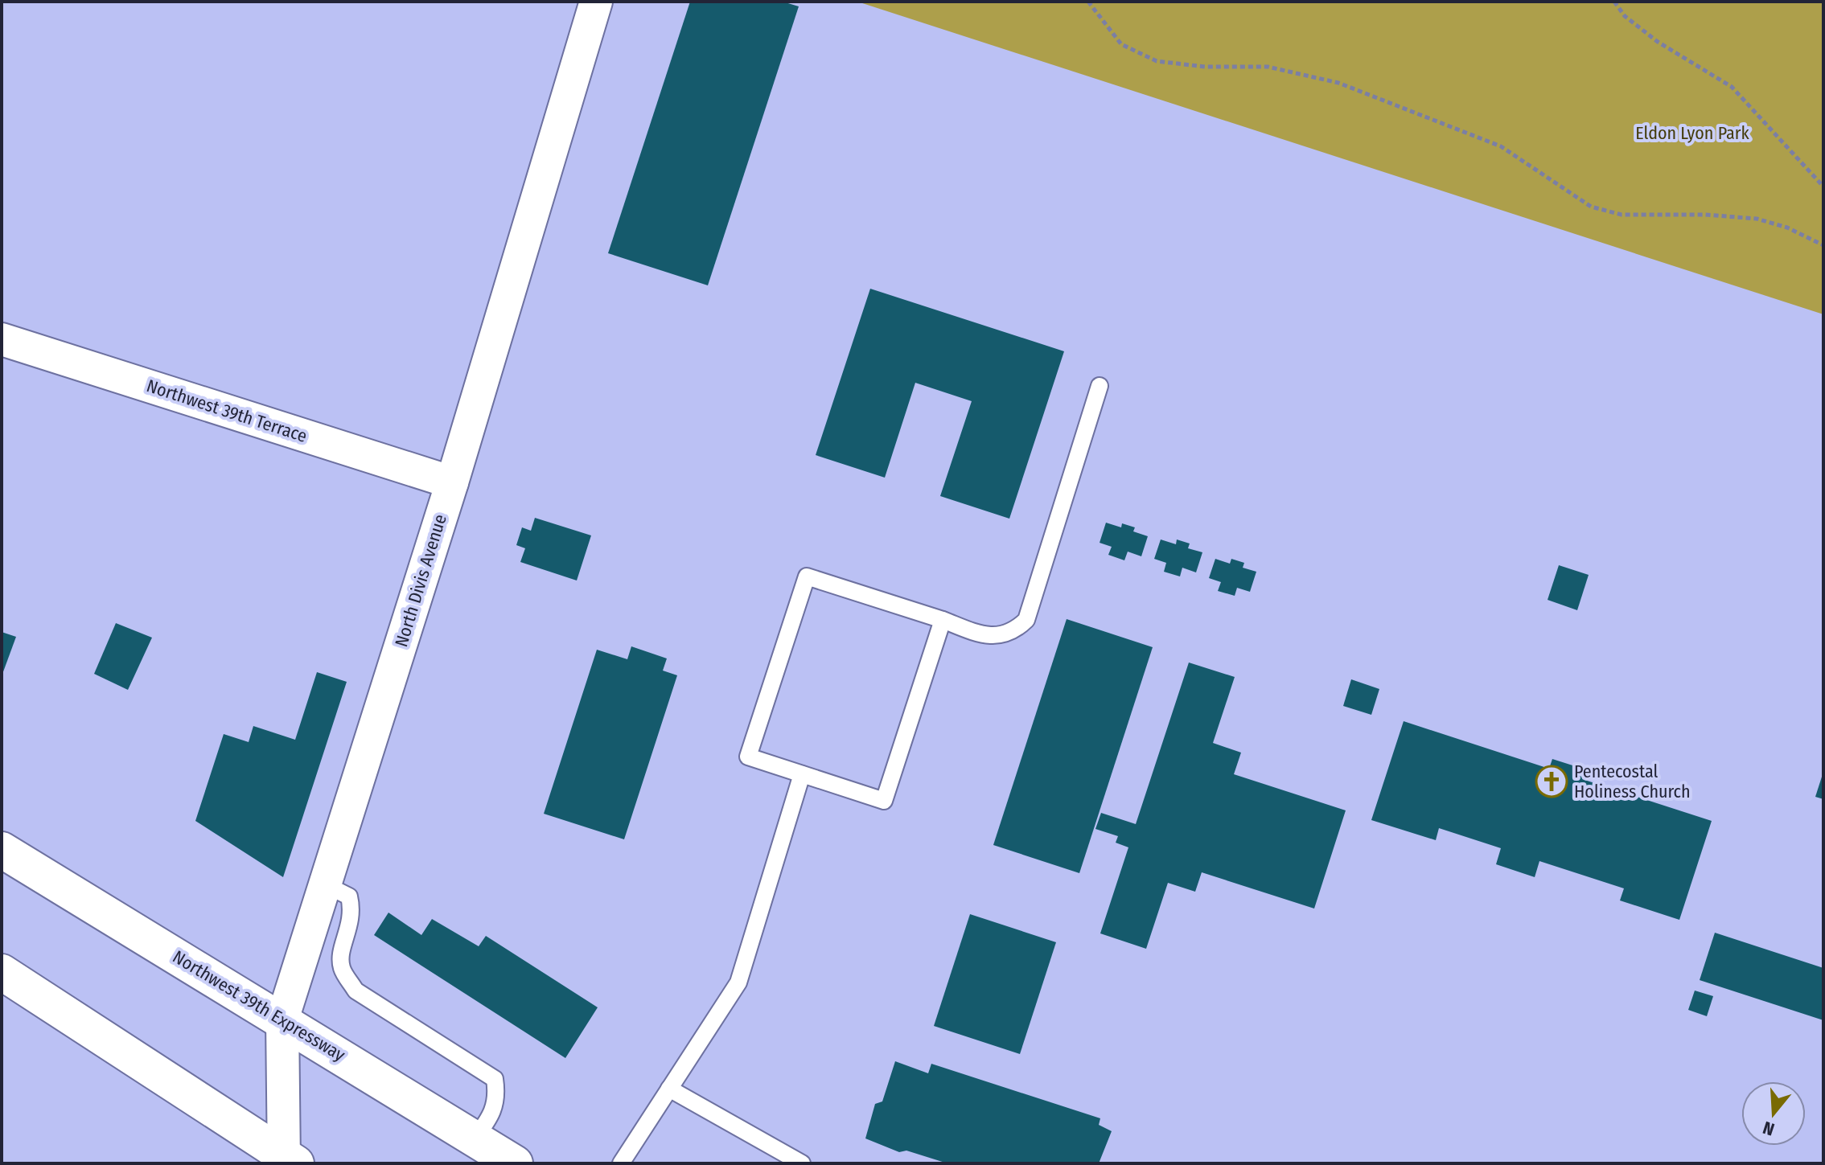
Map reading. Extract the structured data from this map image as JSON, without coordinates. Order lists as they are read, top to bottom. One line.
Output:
{"streets":{"highway":["Northwest 39th Expressway"],"street":["Northwest 39th Terrace","North Divis Avenue"]},"crossings":[["Northwest 39th Terrace","North Divis Avenue"],["North Divis Avenue","Northwest 39th Expressway"]],"parks":["Eldon Lyon Park"],"places":{"church":["Pentecostal Holiness Church"]},"north":"bottom"}
